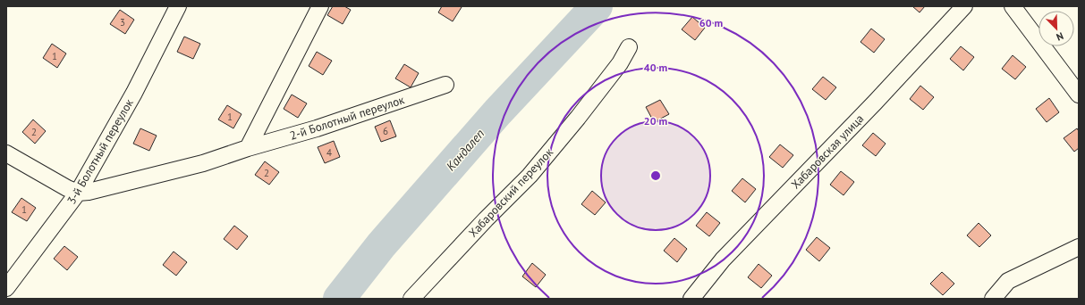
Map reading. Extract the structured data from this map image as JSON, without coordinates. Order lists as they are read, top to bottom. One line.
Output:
{"streets":{"street":["2-й Болотный переулок","3-й Болотный переулок","Хабаровская улица","Хабаровский переулок"]},"crossings":[["2-й Болотный переулок","3-й Болотный переулок"]],"water":["Кандалеп"],"house_numbers":["3","1","1","6","2","4","2","1"],"north":"bottom right","rings":["60 m","40 m","20 m"]}
